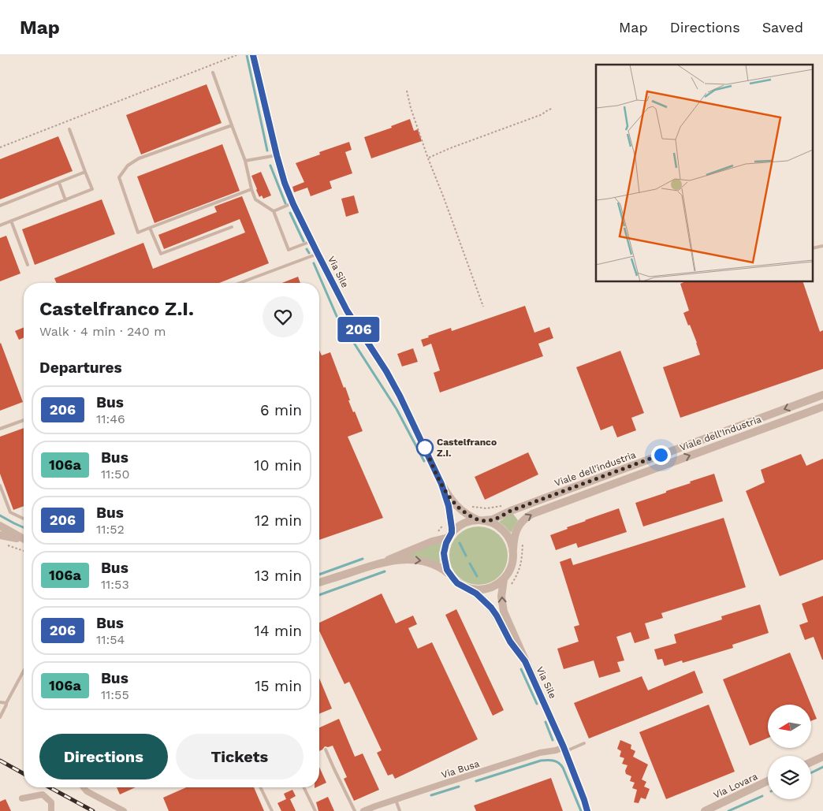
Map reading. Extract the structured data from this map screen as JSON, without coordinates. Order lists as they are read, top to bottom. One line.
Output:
{"streets":{"street":["Via Sile","Viale dell'Industria","Viale dell'industria","Via Busa","Via Lovara"]},"crossings":[["Via Sile","Viale dell'Industria"],["Via Sile","Viale dell'industria"],["Via Sile","Via Busa"],["Viale dell'Industria","Viale dell'industria"]],"one_way":["Viale dell'Industria","Viale dell'industria"],"places":["Castelfranco Z.I."],"lines":["bus line 206"],"north":"left","page":{"header":"Map","nav":["Map","Directions","Saved"],"on_map":"206","heading":[["Castelfranco Z.I.","Walk · 4 min · 240 m"],"Departures"],"list":[{"mark":"206","name":"Bus","note":"11:46","value":"6 min"},{"mark":"106a","name":"Bus","note":"11:50","value":"10 min"},{"mark":"206","name":"Bus","note":"11:52","value":"12 min"},{"mark":"106a","name":"Bus","note":"11:53","value":"13 min"},{"mark":"206","name":"Bus","note":"11:54","value":"14 min"},{"mark":"106a","name":"Bus","note":"11:55","value":"15 min"}],"buttons":["Directions","Tickets"]}}
